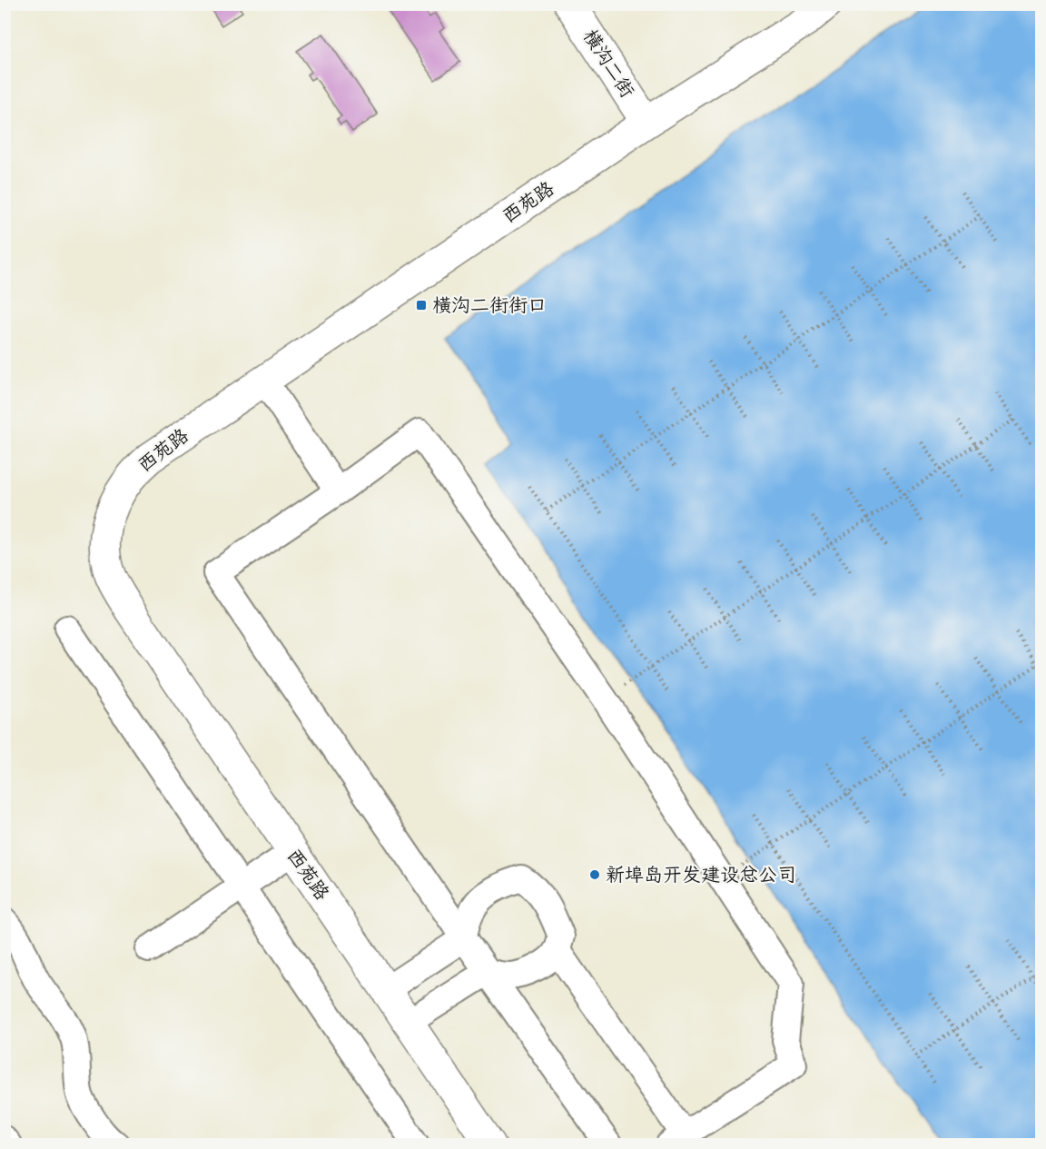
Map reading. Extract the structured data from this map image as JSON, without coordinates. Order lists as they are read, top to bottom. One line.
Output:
{"streets":{"main road":["横沟二街","西苑路"]},"crossings":[["横沟二街","西苑路"]],"places":{"transit":["横沟二街街口"],"other":["新埠岛开发建设总公司"]}}
